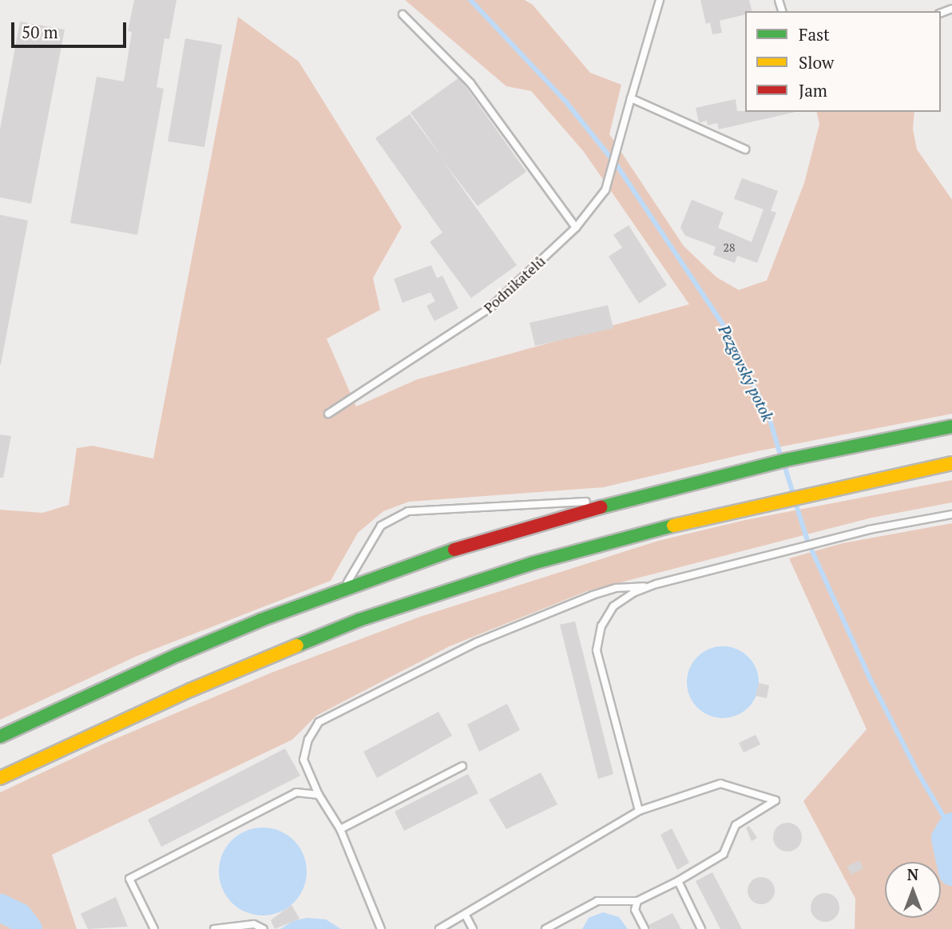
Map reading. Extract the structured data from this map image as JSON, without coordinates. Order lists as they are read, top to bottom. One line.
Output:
{"streets":{"lane":["Podnikatelů"]},"water":["Pezgovský potok"],"house_numbers":["28"],"legend":["Fast","Slow","Jam"],"scale_bar":"50 m","north":"top"}
